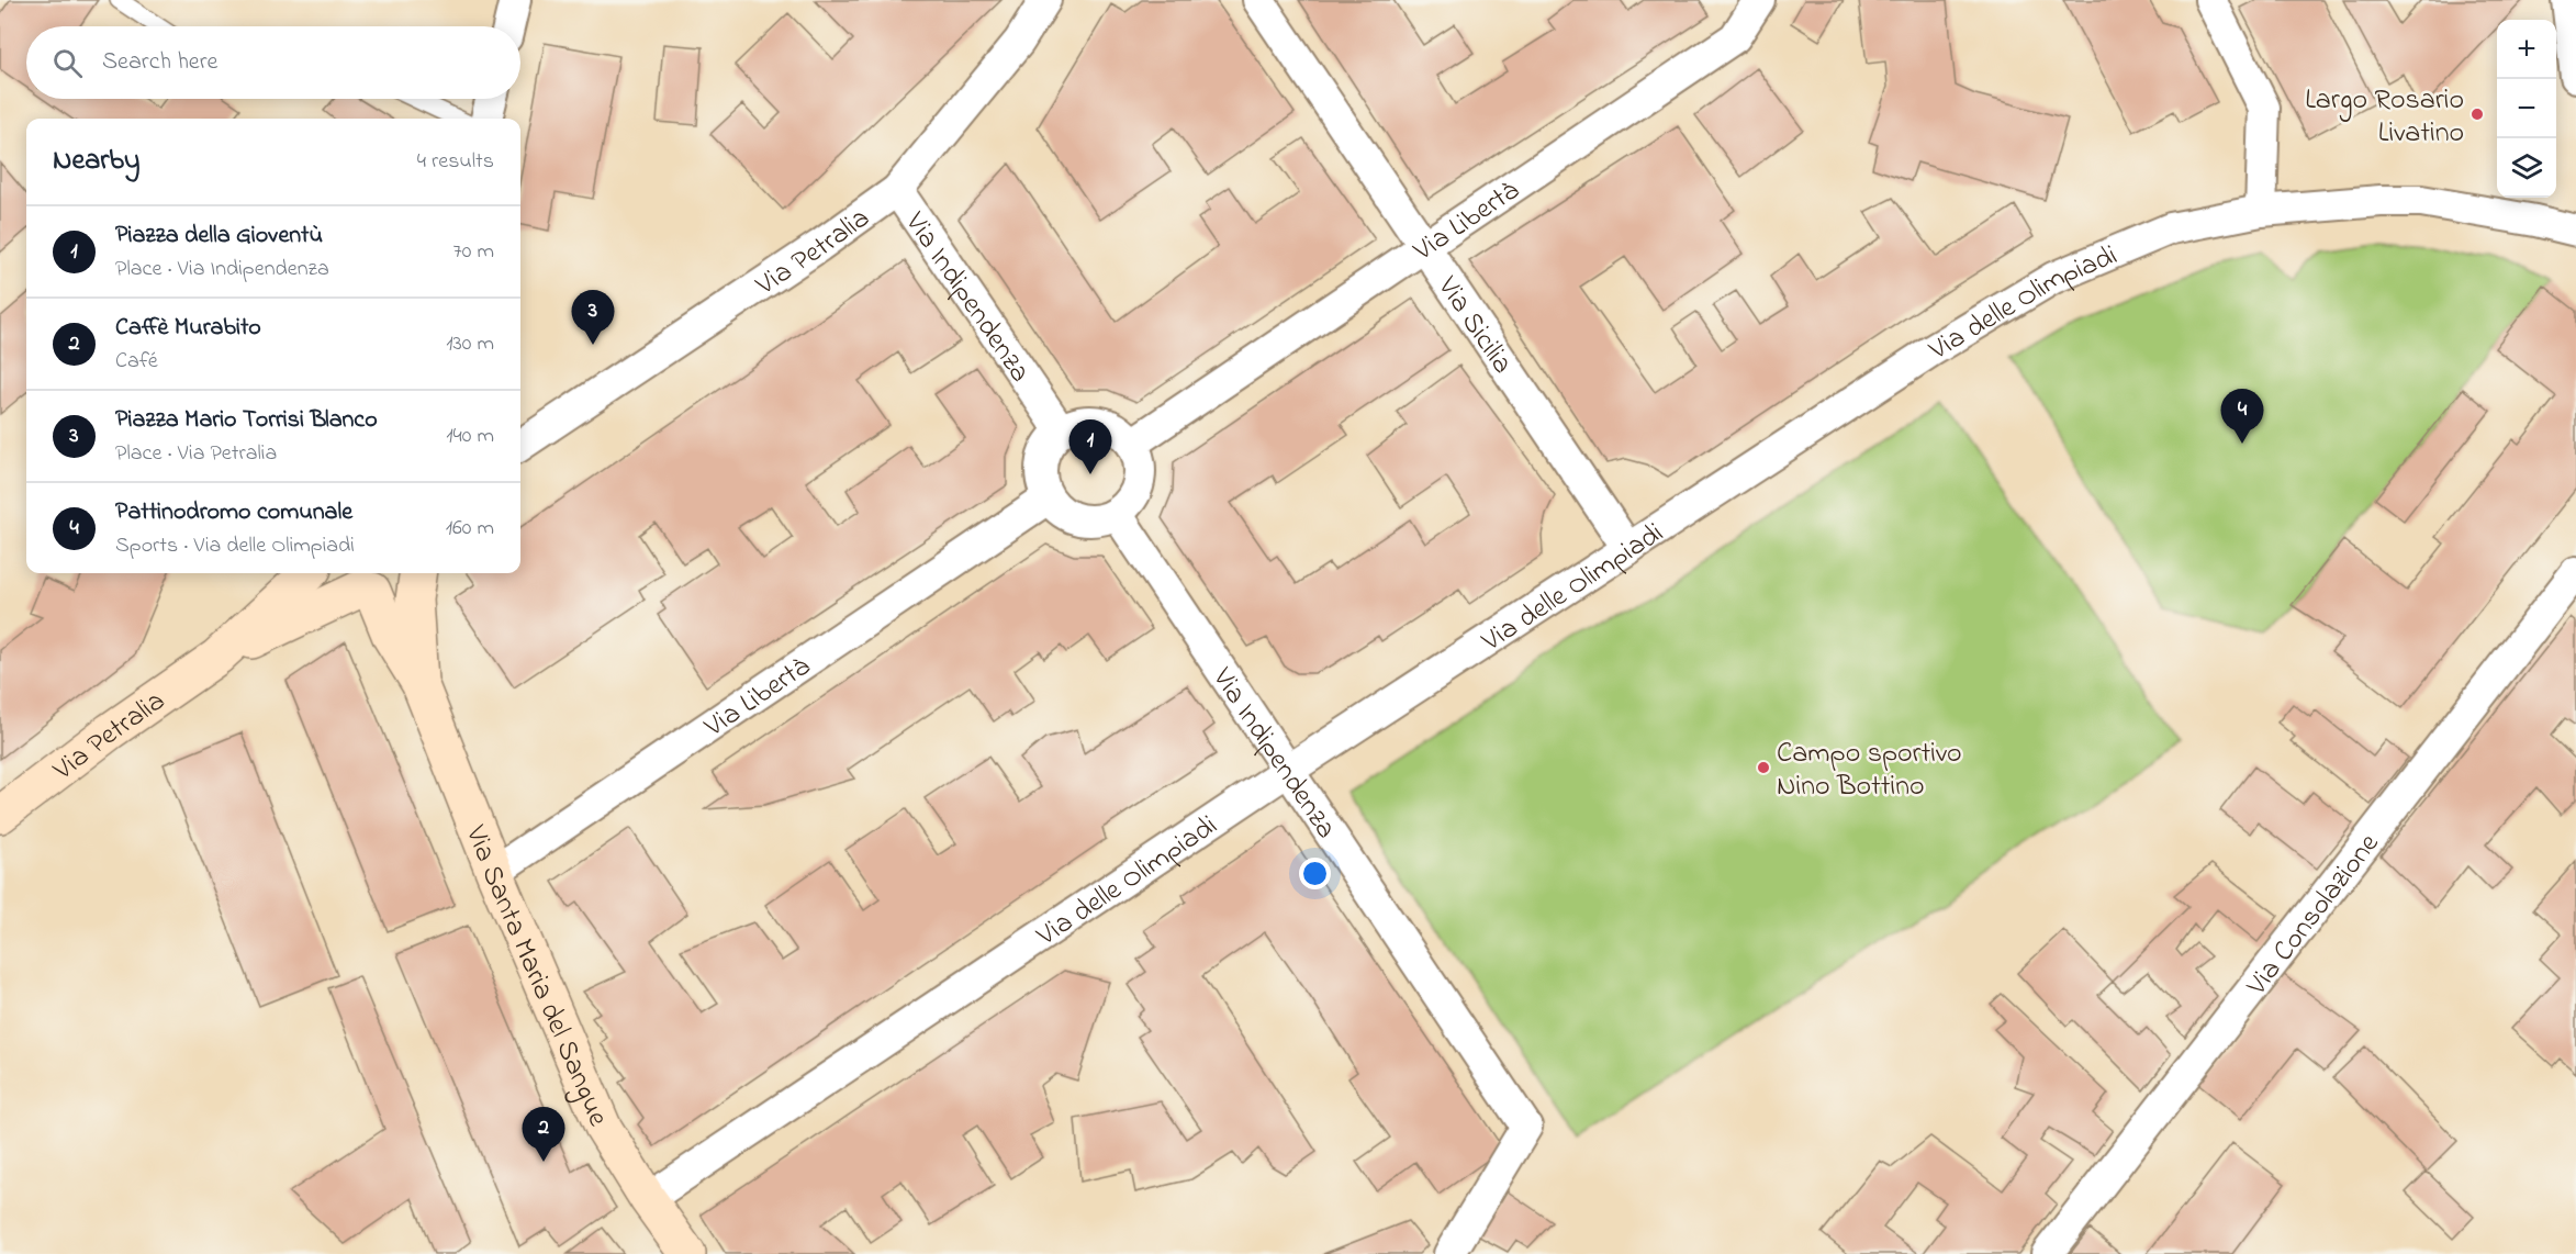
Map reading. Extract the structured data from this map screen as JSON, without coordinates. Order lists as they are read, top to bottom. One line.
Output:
{"streets":{"street":["Via Libertà","Via Petralia","Via Indipendenza","Via delle Olimpiadi","Via Sicilia","Via Consolazione","Via Santa Maria del Sangue"]},"crossings":[["Via Libertà","Via Indipendenza"],["Via Libertà","Via Sicilia"],["Via Libertà","Via Santa Maria del Sangue"],["Via Petralia","Via Indipendenza"],["Via Indipendenza","Via delle Olimpiadi"],["Via delle Olimpiadi","Via Sicilia"],["Via delle Olimpiadi","Via Santa Maria del Sangue"]],"places":["Largo Rosario Livatino","Campo sportivo Nino Bottino"],"page":{"map_buttons":["+","−"],"search":"Search here","heading":["Nearby","4 results"],"list":[{"mark":"1","name":"Piazza della Gioventù","note":"Place · Via Indipendenza","value":"70 m"},{"mark":"2","name":"Caffè Murabito","note":"Café","value":"130 m"},{"mark":"3","name":"Piazza Mario Torrisi Blanco","note":"Place · Via Petralia","value":"140 m"},{"mark":"4","name":"Pattinodromo comunale","note":"Sports · Via delle Olimpiadi","value":"160 m"}],"pins":["3","4","1","2"]}}
